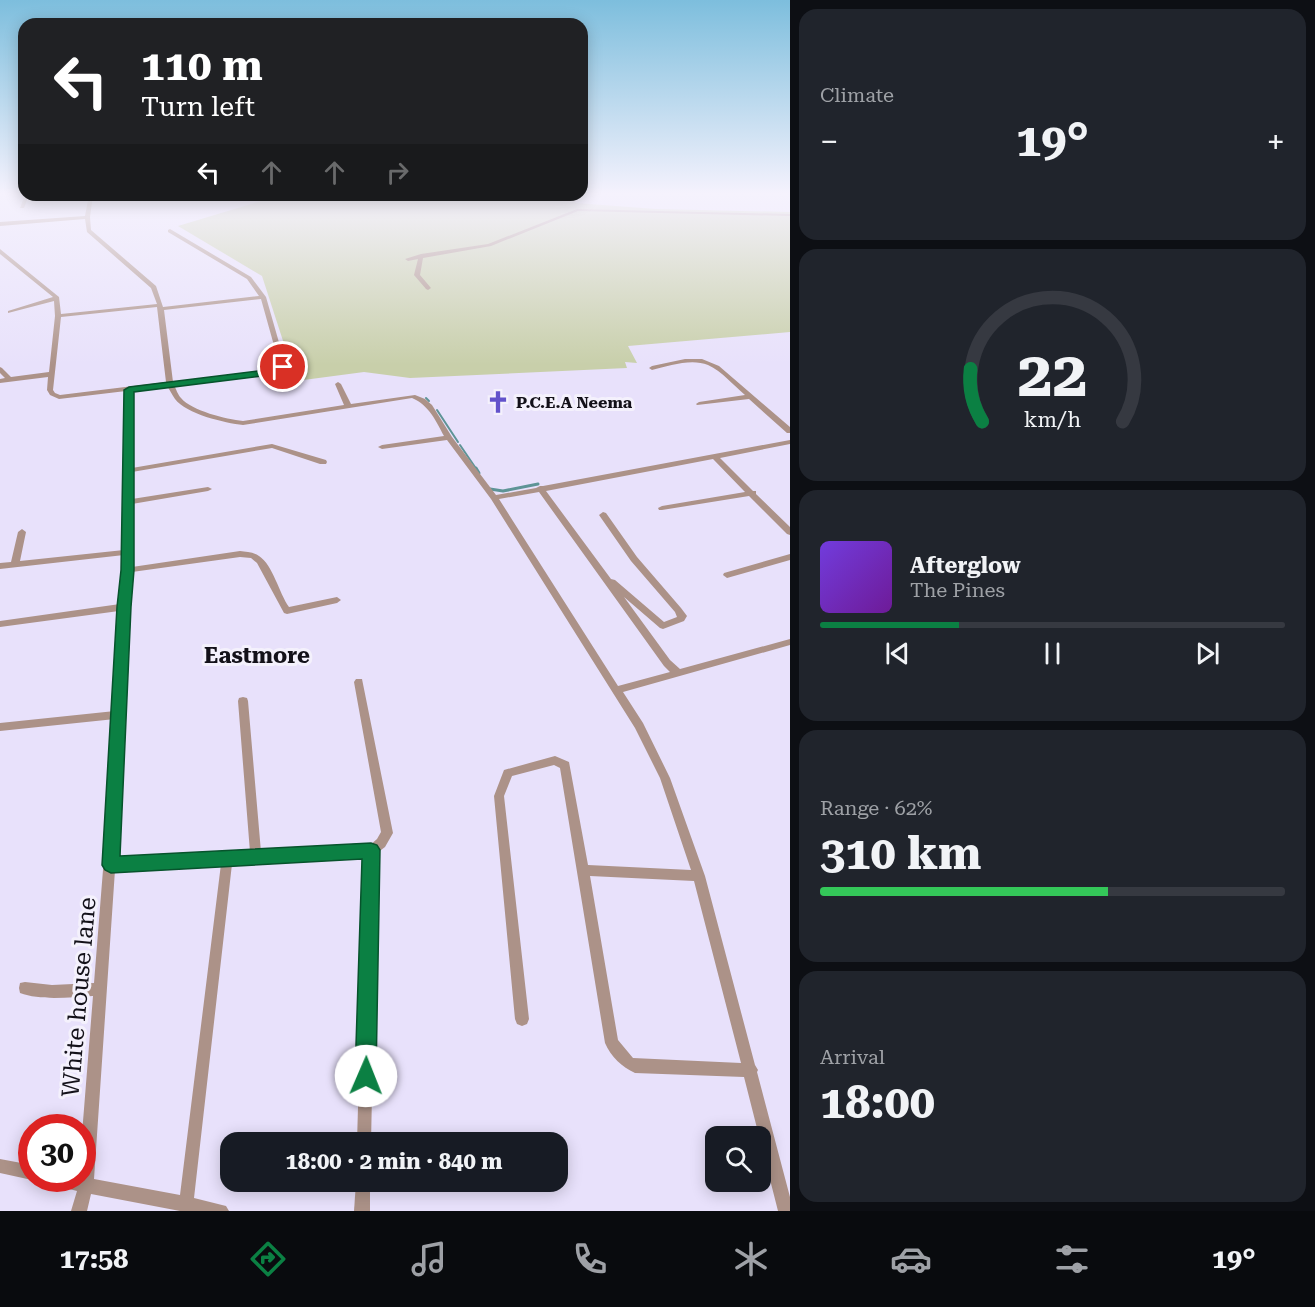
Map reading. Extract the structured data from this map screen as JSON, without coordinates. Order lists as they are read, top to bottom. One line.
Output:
{"streets":{"street":["White house lane"]},"districts":["Eastmore"],"places":{"church":["P.C.E.A Neema"]},"page":{"tile":["Climate",["Range · 62%","310 km"],["Arrival","18:00"]],"turn":["110 m","Turn left"],"heat":["−","19°","+"],"song":["Afterglow","The Pines"],"limit":"30","trip":"18:00 · 2 min · 840 m","tabs":["17:58","19°"],"gauge":["22","km/h"]}}
